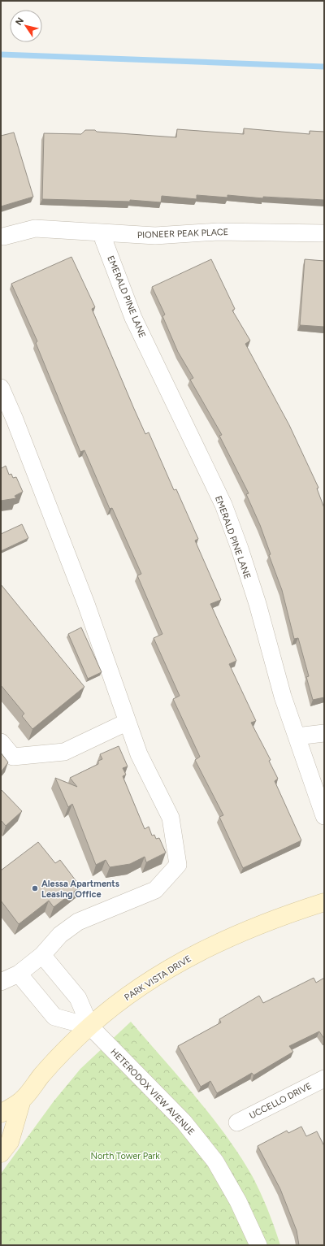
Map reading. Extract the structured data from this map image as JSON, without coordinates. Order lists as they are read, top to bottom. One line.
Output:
{"streets":{"street":["PIONEER PEAK PLACE","EMERALD PINE LANE","PARK VISTA DRIVE","HETERODOX VIEW AVENUE","UCCELLO DRIVE"]},"crossings":[["PIONEER PEAK PLACE","EMERALD PINE LANE"],["PARK VISTA DRIVE","HETERODOX VIEW AVENUE"]],"parks":["North Tower Park"],"places":["Alessa Apartments Leasing Office"],"north":"top left"}
